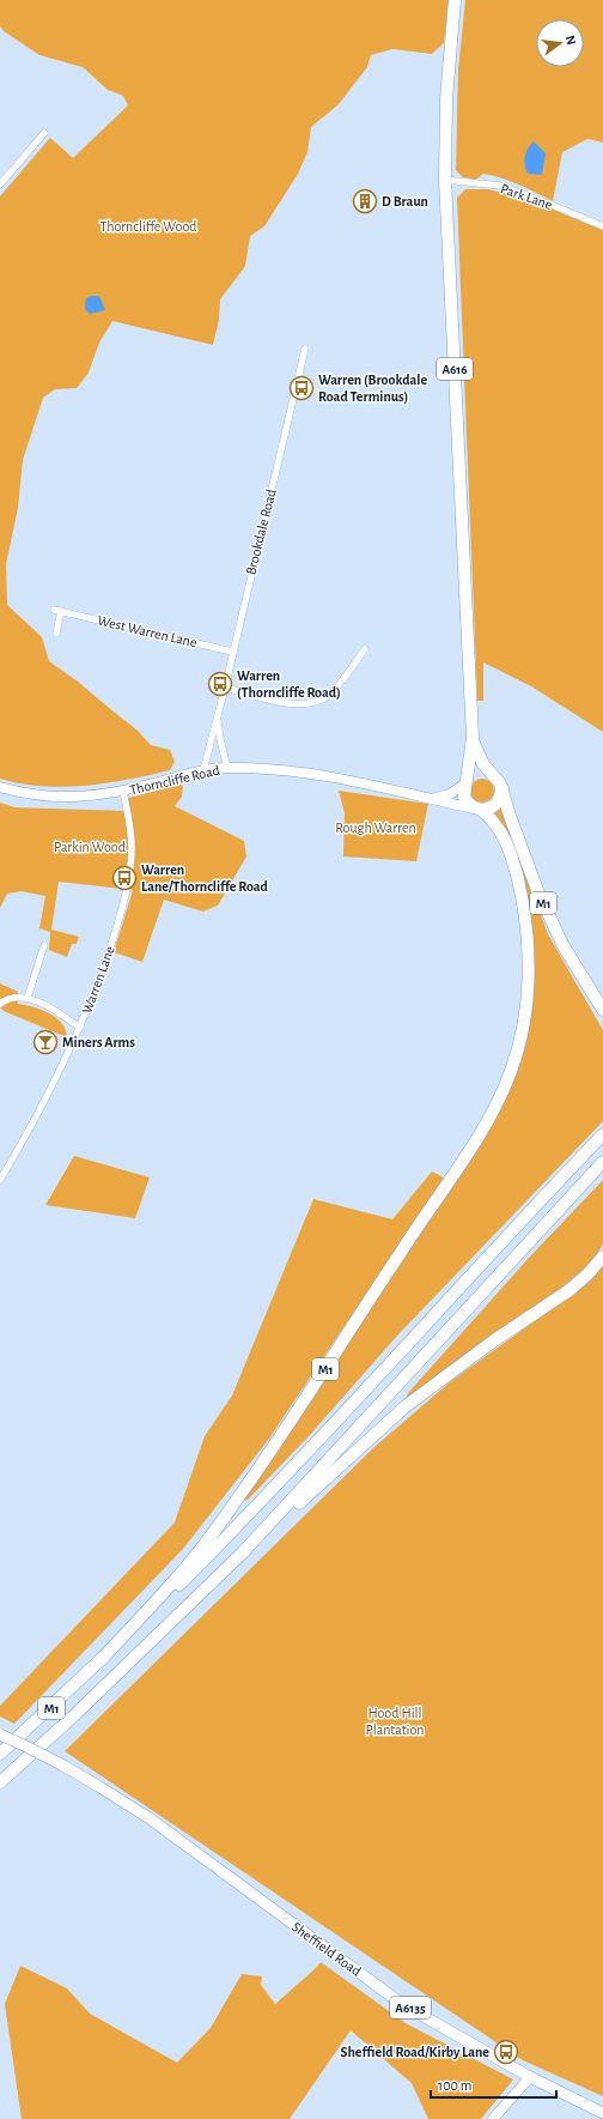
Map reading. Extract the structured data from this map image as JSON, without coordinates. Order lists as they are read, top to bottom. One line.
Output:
{"streets":{"highway":["A616","M1"],"main road":["Sheffield Road","A6135"],"street":["Park Lane","Brookdale Road","West Warren Lane","Thorncliffe Road","Warren Lane"]},"crossings":[["Park Lane","A616"],["A616","Thorncliffe Road"],["A616","M1"],["Brookdale Road","West Warren Lane"],["Brookdale Road","Thorncliffe Road"],["Thorncliffe Road","M1"],["Thorncliffe Road","Warren Lane"]],"parks":["Thorncliffe Wood","Rough Warren","Parkin Wood","Hood Hill Plantation"],"places":{"building":["D Braun"],"bus stop":["Warren (Brookdale Road Terminus)","Warren (Thorncliffe Road)","Warren Lane/Thorncliffe Road","Sheffield Road/Kirby Lane"],"bar":["Miners Arms"]},"scale_bar":"100 m","north":"right"}
